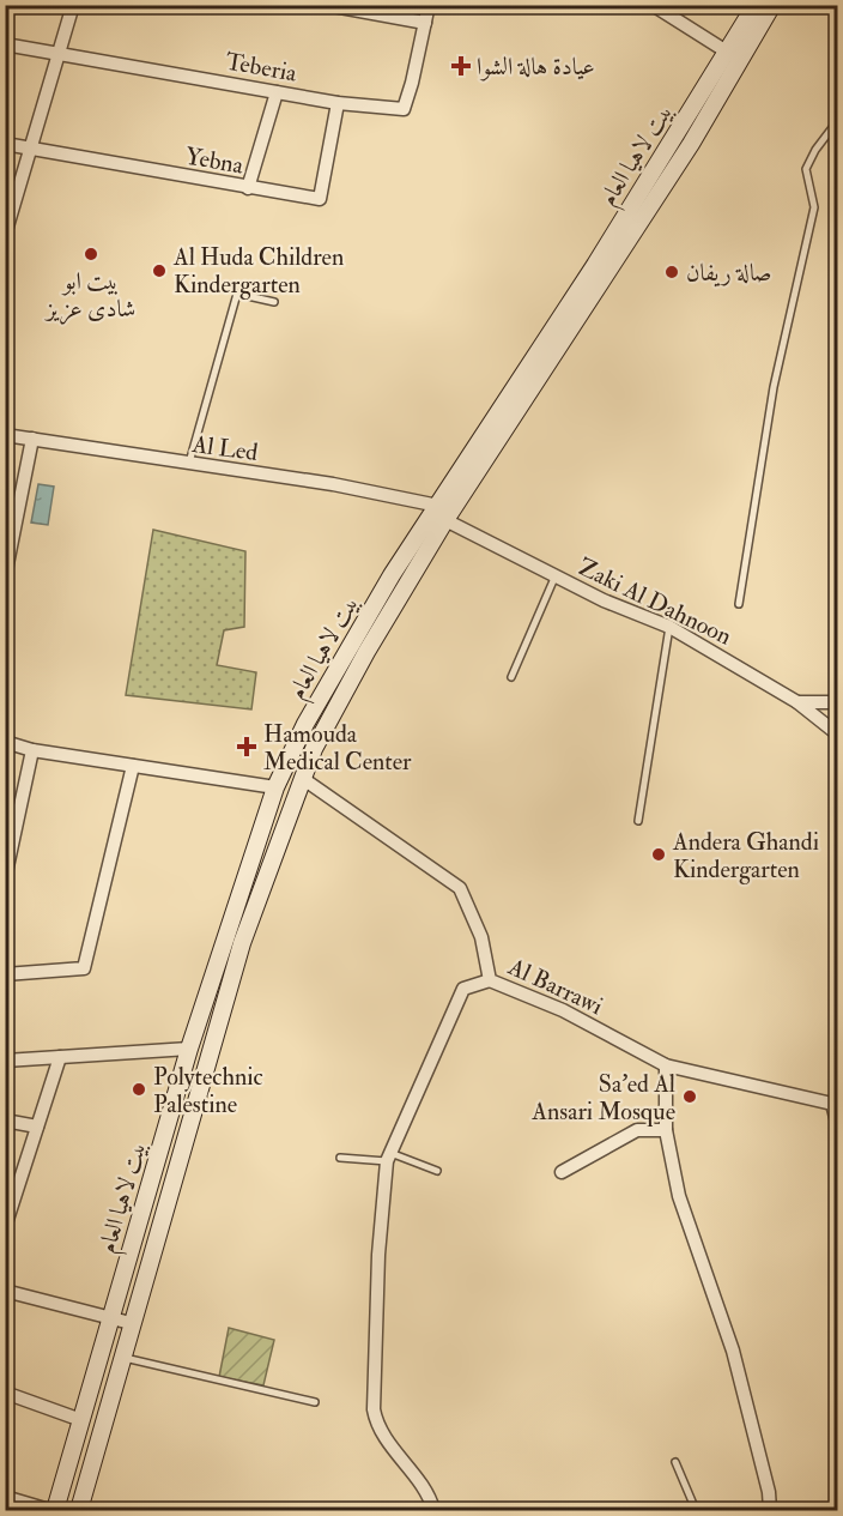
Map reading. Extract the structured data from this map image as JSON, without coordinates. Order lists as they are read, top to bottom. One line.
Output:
{"streets":{"main road":["بيت لاهيا العام"],"street":["Teberia","Yebna","Al Led","Zaki Al Dahnoon","Al Barrawi"]},"crossings":[["Teberia","Yebna"],["بيت لاهيا العام","Al Led"],["بيت لاهيا العام","Zaki Al Dahnoon"],["بيت لاهيا العام","Al Barrawi"],["Al Led","Zaki Al Dahnoon"]],"places":{"health":["عيادة هالة الشوا","Hamouda Medical Center"],"other":["بيت ابو شادى عزيز","Al Huda Children Kindergarten","صالة ريفان","Andera Ghandi Kindergarten","Polytechnic Palestine","Sa'ed Al Ansari Mosque"]}}
